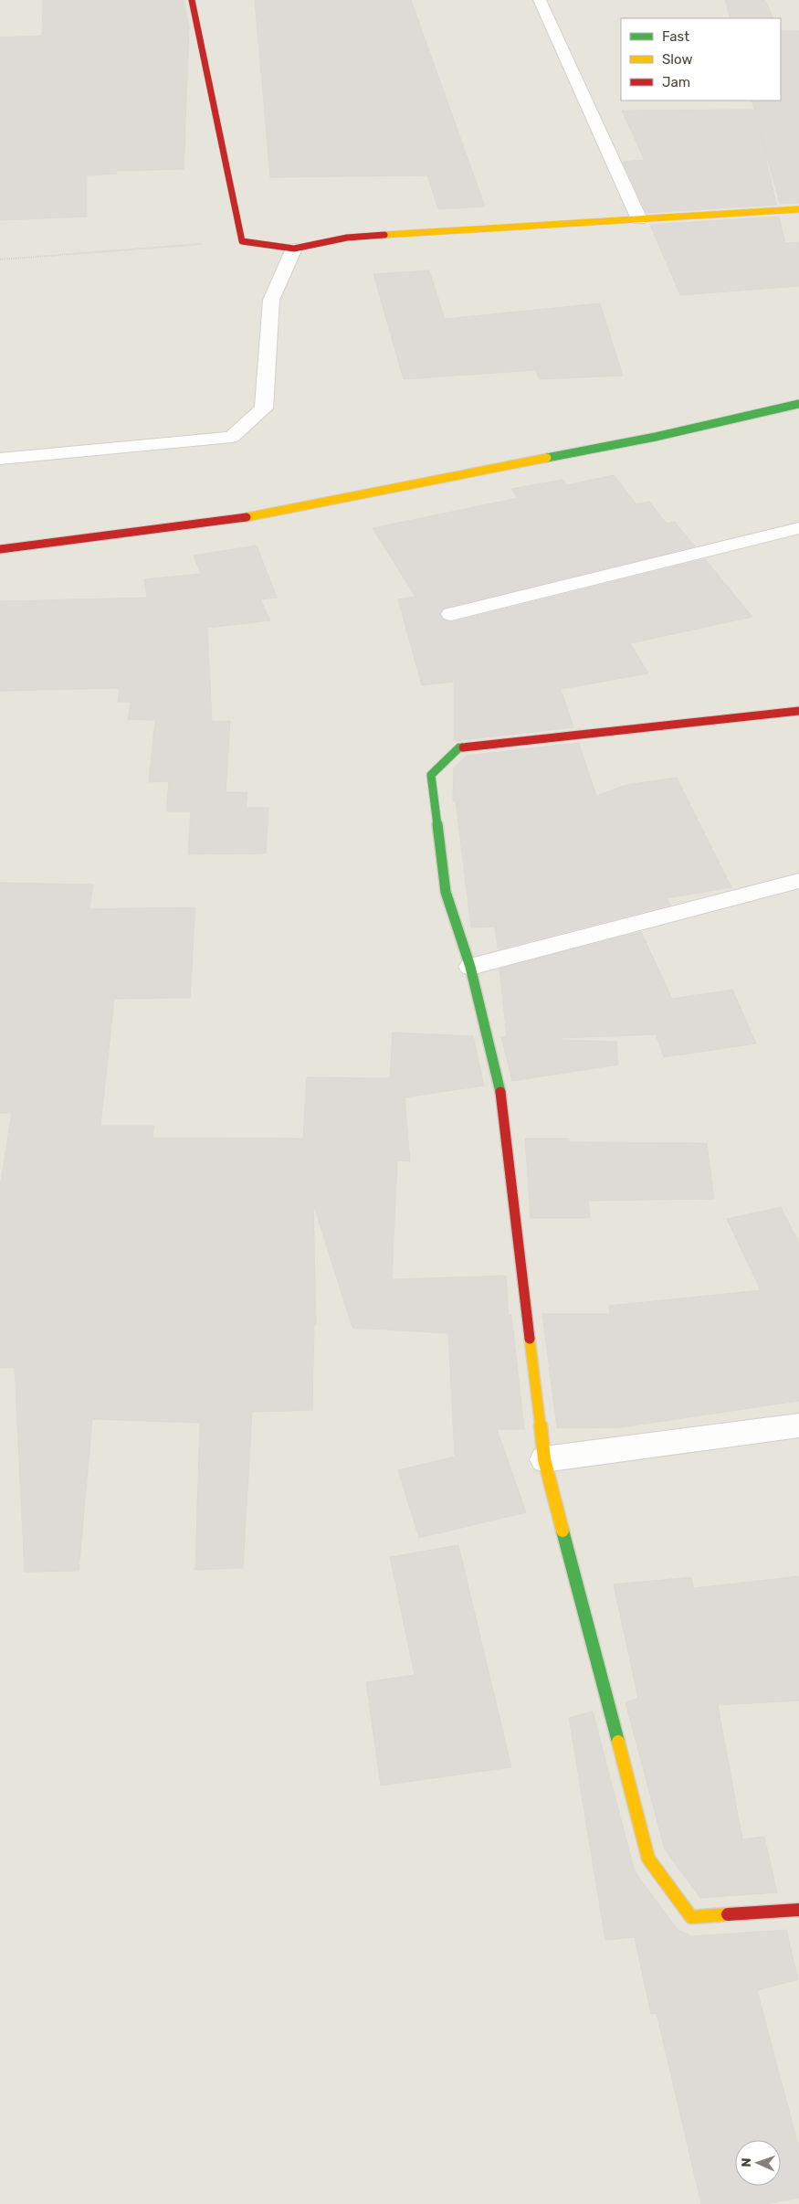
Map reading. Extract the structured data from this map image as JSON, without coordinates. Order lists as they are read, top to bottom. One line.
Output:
{"legend":["Fast","Slow","Jam"],"north":"left"}
